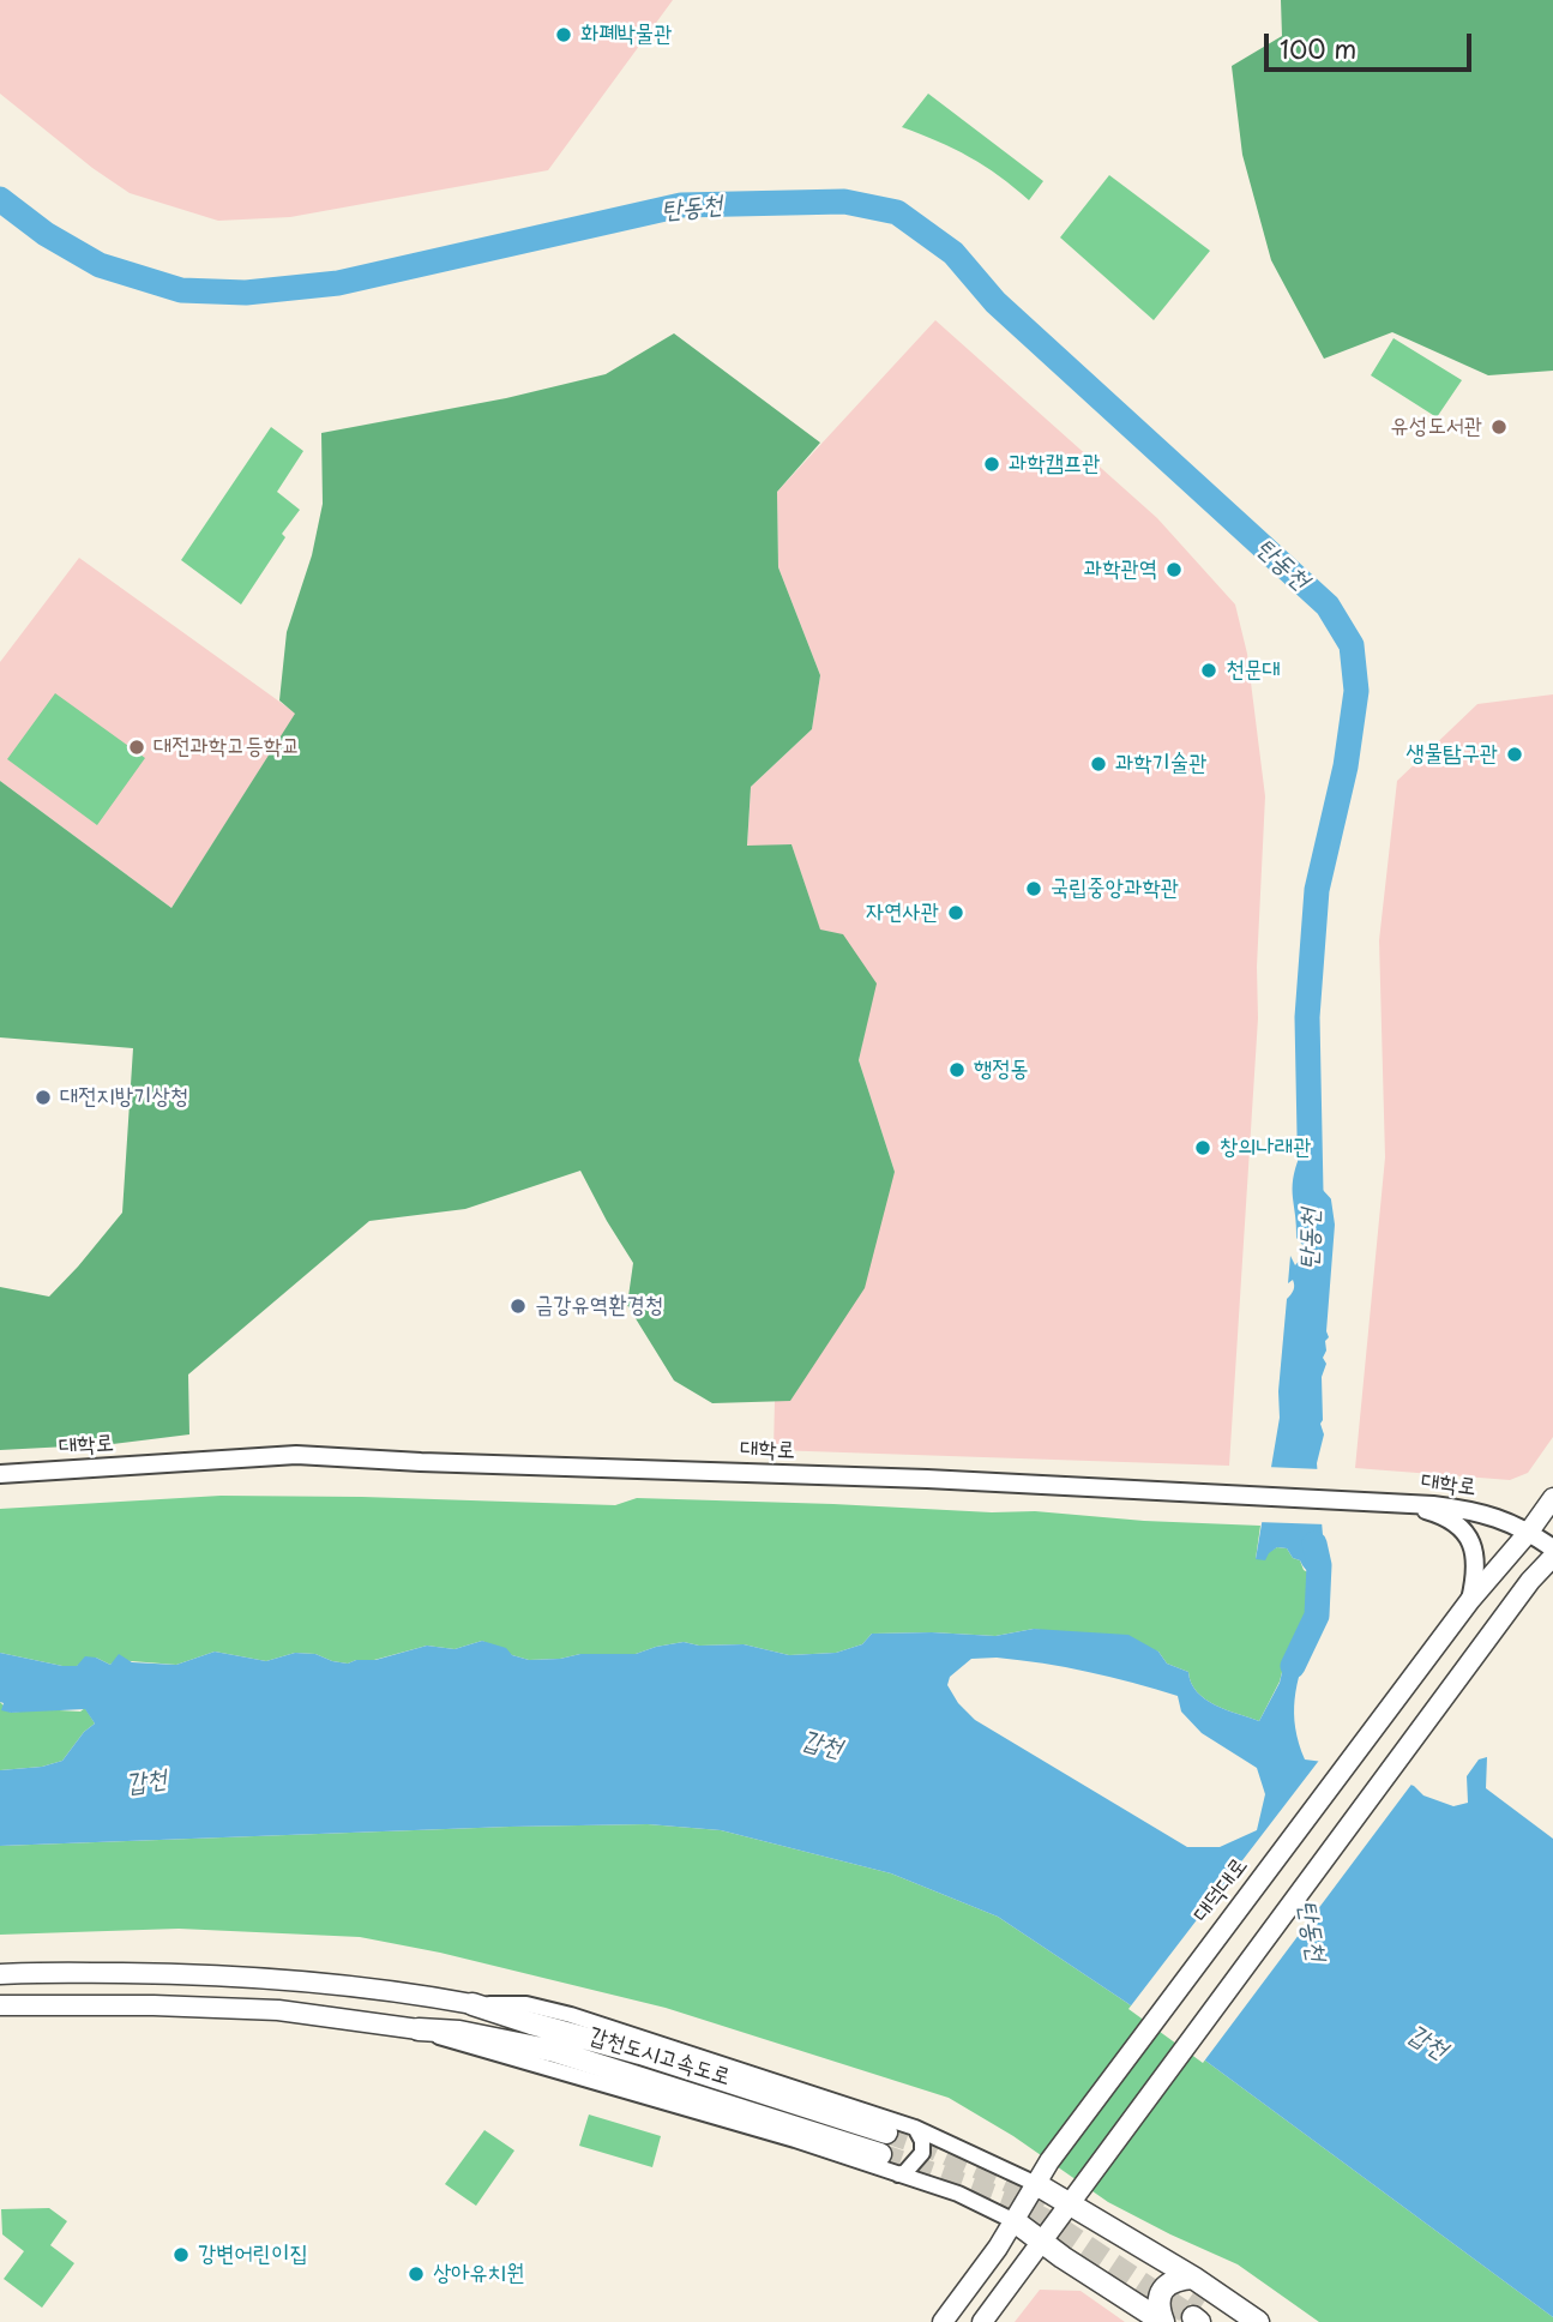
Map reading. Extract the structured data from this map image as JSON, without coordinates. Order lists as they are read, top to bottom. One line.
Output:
{"streets":{"highway":["갑천도시고속도로"],"main road":["대학로","대덕대로"]},"crossings":[["대학로","대덕대로"]],"water":["탄동천","갑천"],"places":["화폐박물관","유성도서관","과학캠프관","과학관역","천문대","대전과학고등학교","생물탐구관","과학기술관","국립중앙과학관","자연사관","행정동","대전지방기상청","창의나래관","금강유역환경청","강변어린이집","상아유치원"],"scale_bar":"100 m"}
